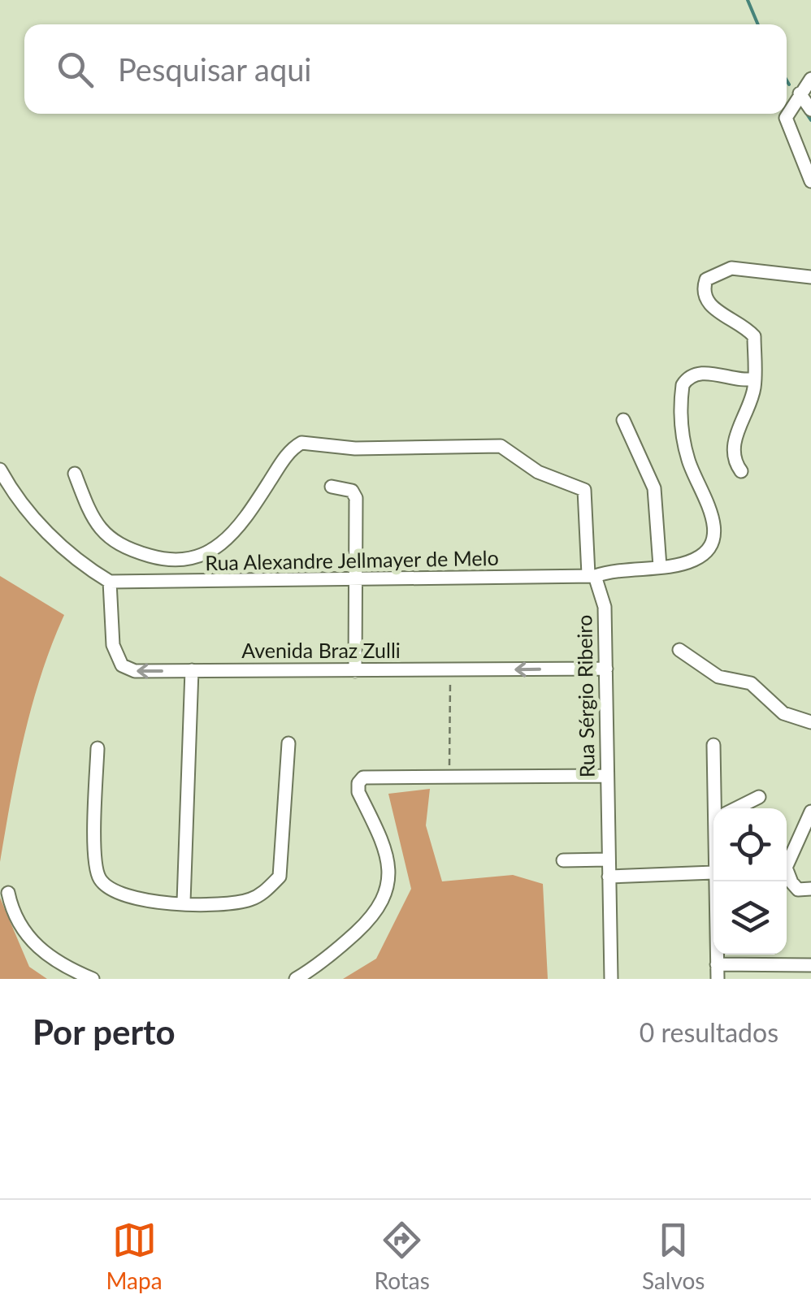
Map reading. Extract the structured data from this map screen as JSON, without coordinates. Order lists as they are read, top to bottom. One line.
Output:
{"streets":{"street":["Rua Alexandre Jellmayer de Melo","Avenida Braz Zulli","Rua Sérgio Ribeiro"]},"crossings":[["Rua Alexandre Jellmayer de Melo","Avenida Braz Zulli"],["Rua Alexandre Jellmayer de Melo","Rua Sérgio Ribeiro"],["Avenida Braz Zulli","Rua Sérgio Ribeiro"]],"page":{"search":"Pesquisar aqui","heading":["Por perto","0 resultados"],"nav":["Mapa","Rotas","Salvos"]}}
